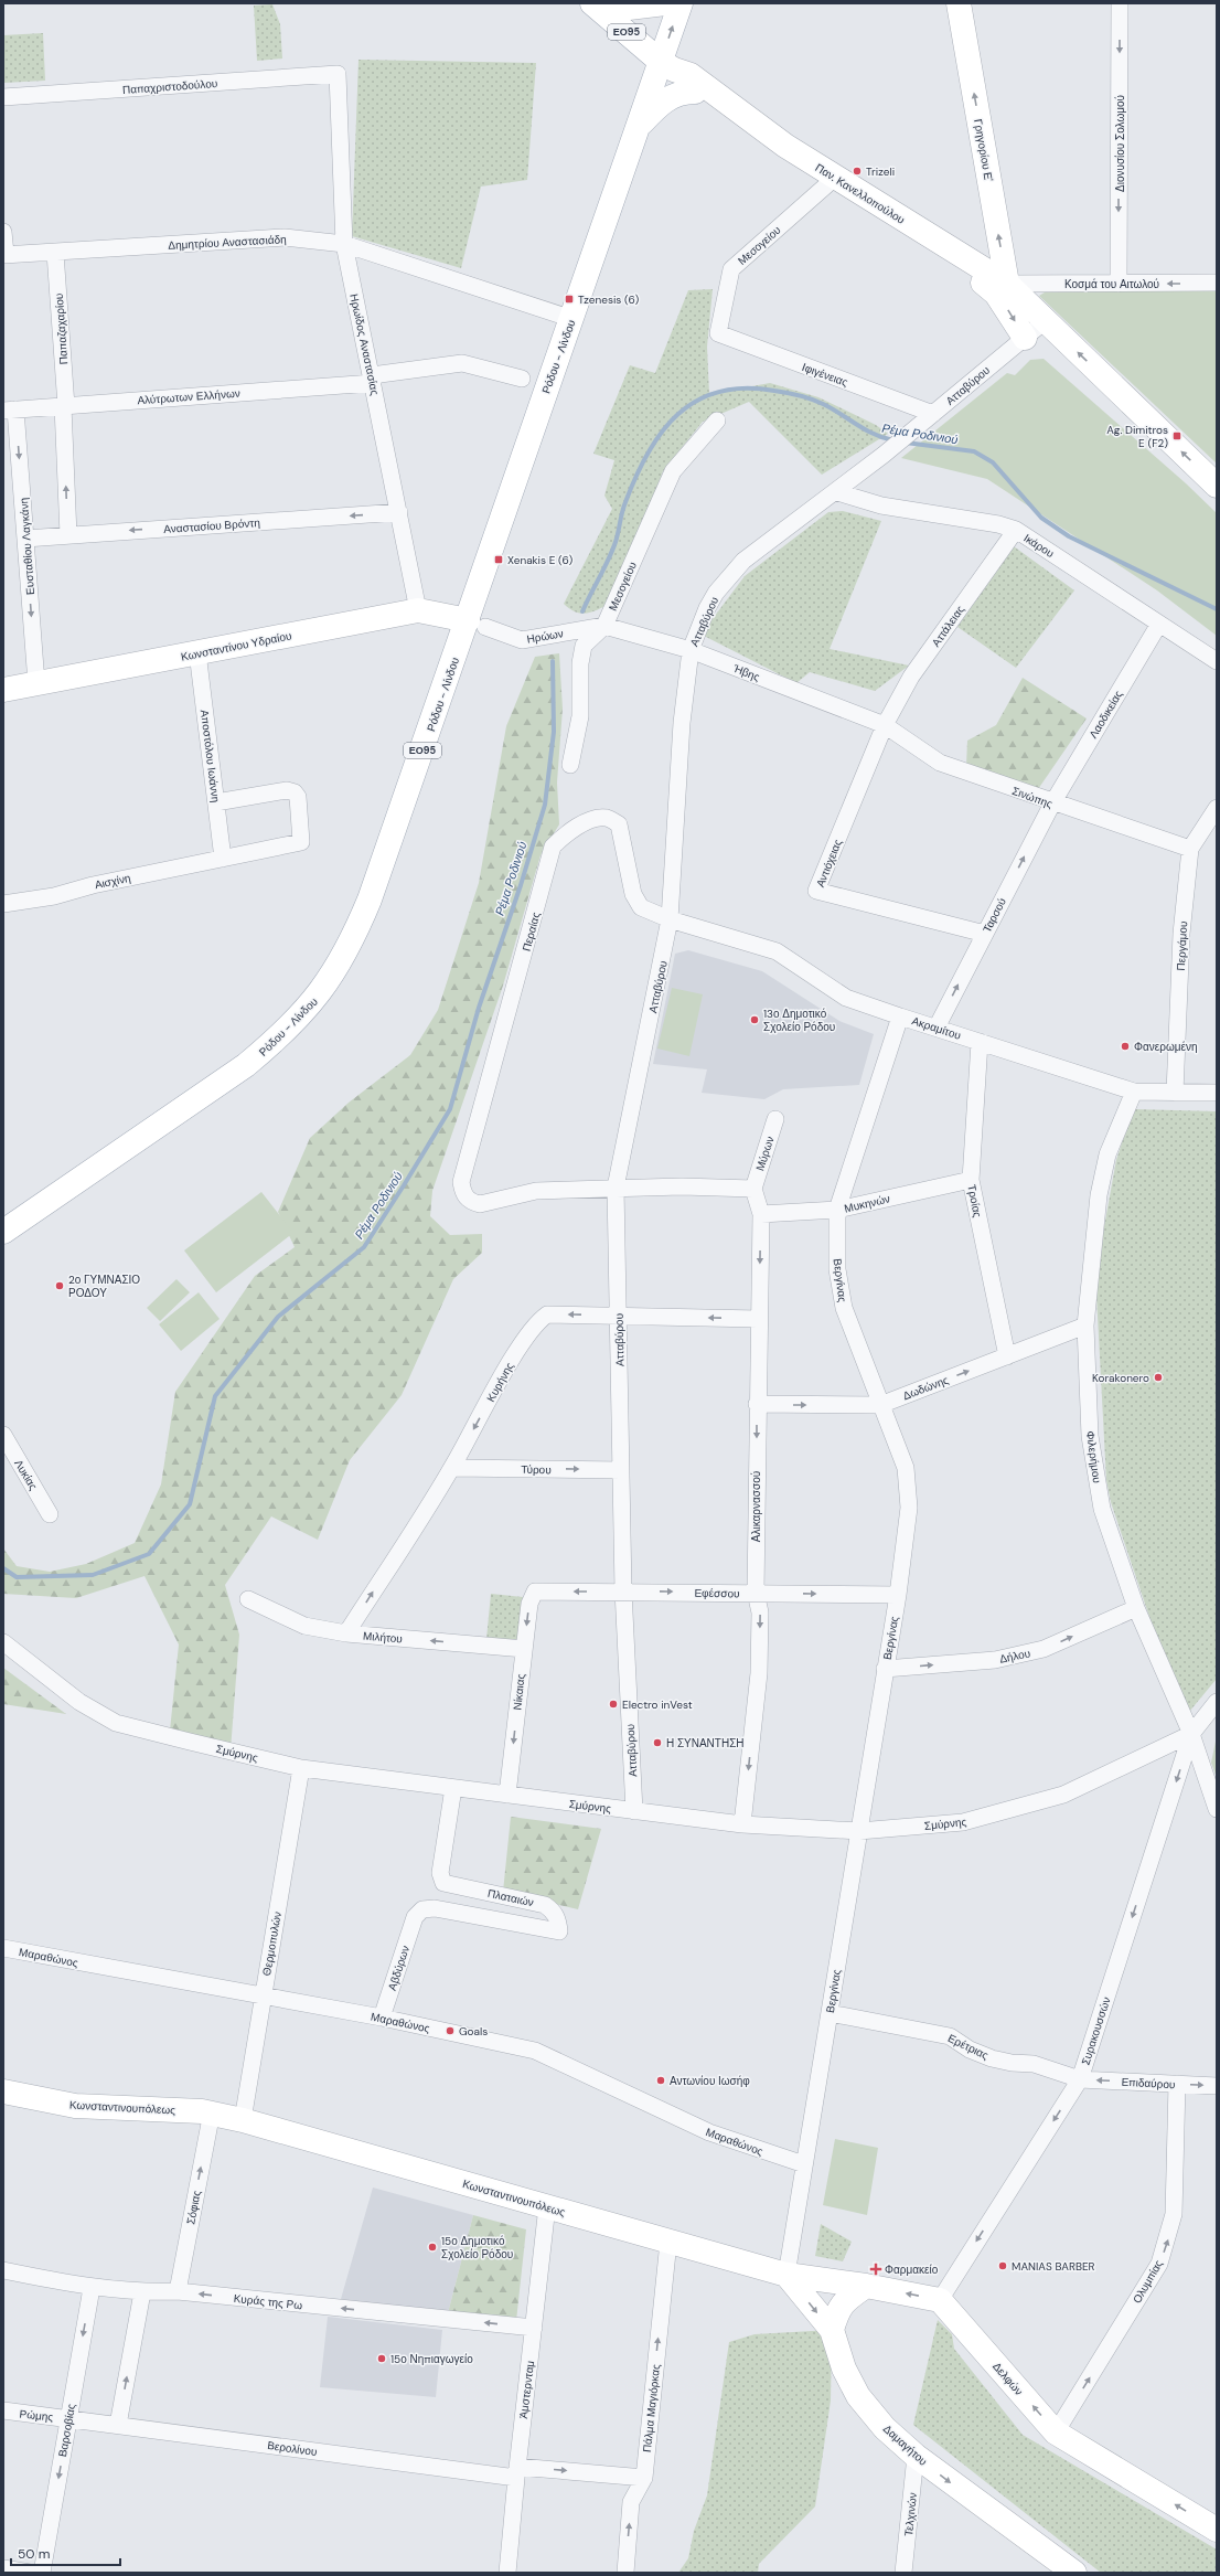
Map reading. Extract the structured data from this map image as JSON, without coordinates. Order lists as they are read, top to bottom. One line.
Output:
{"streets":{"main road":["ΕΟ95","Γρηγορίου Ε'","Παν. Κανελλοπούλου","Ρόδου - Λίνδου","Κωνσταντίνου Υδραίου","Κωνσταντινουπόλεως","Δελφών","Δαμαγήτου"],"street":["Παπαχριστοδούλου","Διονυσίου Σολωμού","Δημητρίου Αναστασιάδη","Μεσογείου","Κοσμά του Αιτωλού","Παπαζαχαρίου","Ηρωίδος Αναστασίας","Ιφιγένειας","Ατταβύρου","Αλύτρωτων Ελλήνων","Αναστασίου Βρόντη","Ικάρου","Ευσταθίου Λαγκάνη","Αττάλειας","Ηρώων","Ήβης","Λαοδικείας","Αποστόλου Ιωάννη","Σινώπης","Αντιόχειας","Αισχίνη","Ταρσού","Περαίας","Περγάμου","Ακραμίτου","Μύρων","Τροίας","Μυκηνών","Βεργίνας","Κυρήνης","Δωδώνης","Φιλερήμου","Τύρου","Λυκίας","Αλικαρνασσού","Εφέσσου","Μιλήτου","Δήλου","Νίκαιας","Σμύρνης","Πλαταιών","Θερμοπυλών","Μαραθώνος","Αβδύρων","Συρακουσσών","Ερέτριας","Επιδαύρου","Σόφιας","Ολυμπίας","Κυράς της Ρω","Άμστερνταμ","Πάλμα Μαγιόρκας","Ρώμης","Βαρσοβίας","Βερολίνου","Τελχινών"]},"crossings":[["ΕΟ95","Παν. Κανελλοπούλου"],["ΕΟ95","Ρόδου - Λίνδου"],["Παπαχριστοδούλου","Ηρωίδος Αναστασίας"],["Διονυσίου Σολωμού","Κοσμά του Αιτωλού"],["Γρηγορίου Ε'","Παν. Κανελλοπούλου"],["Γρηγορίου Ε'","Κοσμά του Αιτωλού"],["Παν. Κανελλοπούλου","Μεσογείου"],["Παν. Κανελλοπούλου","Κοσμά του Αιτωλού"],["Παν. Κανελλοπούλου","Ρόδου - Λίνδου"],["Παν. Κανελλοπούλου","Ατταβύρου"],["Δημητρίου Αναστασιάδη","Παπαζαχαρίου"],["Δημητρίου Αναστασιάδη","Ηρωίδος Αναστασίας"],["Δημητρίου Αναστασιάδη","Ρόδου - Λίνδου"],["Μεσογείου","Ιφιγένειας"],["Μεσογείου","Ηρώων"],["Μεσογείου","Ήβης"],["Παπαζαχαρίου","Αλύτρωτων Ελλήνων"],["Παπαζαχαρίου","Αναστασίου Βρόντη"],["Ηρωίδος Αναστασίας","Αλύτρωτων Ελλήνων"],["Ηρωίδος Αναστασίας","Αναστασίου Βρόντη"],["Ηρωίδος Αναστασίας","Κωνσταντίνου Υδραίου"],["Ρόδου - Λίνδου","Ηρώων"],["Ρόδου - Λίνδου","Κωνσταντίνου Υδραίου"],["Ιφιγένειας","Ατταβύρου"],["Ατταβύρου","Ικάρου"],["Ατταβύρου","Ήβης"],["Ατταβύρου","Περαίας"],["Ατταβύρου","Ακραμίτου"],["Ατταβύρου","Κυρήνης"],["Ατταβύρου","Τύρου"],["Ατταβύρου","Εφέσσου"],["Ατταβύρου","Σμύρνης"],["Αλύτρωτων Ελλήνων","Ευσταθίου Λαγκάνη"],["Αναστασίου Βρόντη","Ευσταθίου Λαγκάνη"],["Ικάρου","Αττάλειας"],["Ικάρου","Λαοδικείας"],["Ευσταθίου Λαγκάνη","Κωνσταντίνου Υδραίου"],["Αττάλειας","Ήβης"],["Αττάλειας","Σινώπης"],["Αττάλειας","Αντιόχειας"],["Ηρώων","Κωνσταντίνου Υδραίου"],["Ηρώων","Ήβης"],["Κωνσταντίνου Υδραίου","Αποστόλου Ιωάννη"],["Ήβης","Σινώπης"],["Ήβης","Αντιόχειας"],["Λαοδικείας","Σινώπης"],["Λαοδικείας","Ταρσού"],["Αποστόλου Ιωάννη","Αισχίνη"],["Σινώπης","Αντιόχειας"],["Σινώπης","Ταρσού"],["Σινώπης","Περγάμου"],["Αντιόχειας","Ταρσού"],["Ταρσού","Ακραμίτου"],["Περαίας","Ακραμίτου"],["Περγάμου","Ακραμίτου"],["Ακραμίτου","Τροίας"],["Ακραμίτου","Βεργίνας"],["Ακραμίτου","Φιλερήμου"],["Μύρων","Αλικαρνασσού"],["Τροίας","Μυκηνών"],["Τροίας","Δωδώνης"],["Μυκηνών","Βεργίνας"],["Μυκηνών","Αλικαρνασσού"],["Βεργίνας","Δωδώνης"],["Βεργίνας","Εφέσσου"],["Βεργίνας","Δήλου"],["Βεργίνας","Σμύρνης"],["Βεργίνας","Μαραθώνος"],["Βεργίνας","Ερέτριας"],["Βεργίνας","Κωνσταντινουπόλεως"],["Βεργίνας","Δαμαγήτου"],["Κυρήνης","Τύρου"],["Κυρήνης","Αλικαρνασσού"],["Κυρήνης","Μιλήτου"],["Δωδώνης","Φιλερήμου"],["Δωδώνης","Αλικαρνασσού"],["Φιλερήμου","Δήλου"],["Φιλερήμου","Σμύρνης"],["Φιλερήμου","Συρακουσσών"],["Αλικαρνασσού","Εφέσσου"],["Αλικαρνασσού","Σμύρνης"],["Εφέσσου","Νίκαιας"],["Μιλήτου","Νίκαιας"],["Νίκαιας","Σμύρνης"],["Σμύρνης","Πλαταιών"],["Σμύρνης","Θερμοπυλών"],["Σμύρνης","Συρακουσσών"],["Πλαταιών","Αβδύρων"],["Θερμοπυλών","Μαραθώνος"],["Θερμοπυλών","Κωνσταντινουπόλεως"],["Μαραθώνος","Αβδύρων"],["Συρακουσσών","Ερέτριας"],["Συρακουσσών","Επιδαύρου"],["Συρακουσσών","Δελφών"],["Ερέτριας","Επιδαύρου"],["Επιδαύρου","Ολυμπίας"],["Κωνσταντινουπόλεως","Σόφιας"],["Κωνσταντινουπόλεως","Άμστερνταμ"],["Κωνσταντινουπόλεως","Πάλμα Μαγιόρκας"],["Κωνσταντινουπόλεως","Δαμαγήτου"],["Σόφιας","Κυράς της Ρω"],["Ολυμπίας","Δελφών"],["Κυράς της Ρω","Άμστερνταμ"],["Κυράς της Ρω","Βαρσοβίας"],["Άμστερνταμ","Βερολίνου"],["Πάλμα Μαγιόρκας","Βερολίνου"],["Ρώμης","Βαρσοβίας"],["Ρώμης","Βερολίνου"],["Βαρσοβίας","Βερολίνου"],["Δαμαγήτου","Τελχινών"]],"one_way":["Διονυσίου Σολωμού","Γρηγορίου Ε'","Κοσμά του Αιτωλού","Παπαζαχαρίου","Αναστασίου Βρόντη","Ευσταθίου Λαγκάνη","Ταρσού","Δωδώνης","Τύρου","Αλικαρνασσού","Μιλήτου","Δήλου","Νίκαιας","Συρακουσσών","Σόφιας","Ολυμπίας","Κυράς της Ρω","Δελφών","Πάλμα Μαγιόρκας","Δαμαγήτου"],"water":["Ρέμα Ροδινιού"],"places":{"other":["Trizeli","13ο Δημοτικό Σχολείο Ρόδου","Φανερωμένη","2ο ΓΥΜΝΑΣΙΟ ΡΟΔΟΥ","Korakonero","Electro inVest","Η ΣΥΝΑΝΤΗΣΗ","Goals","Αντωνίου Ιωσήφ","15ο Δημοτικό Σχολείο Ρόδου","MANIAS BARBER","15ο Νηπιαγωγείο"],"transit":["Tzenesis (6)","Ag. Dimitros E (F2)","Xenakis E (6)"],"health":["Φαρμακείο"]},"scale_bar":"50 m"}
